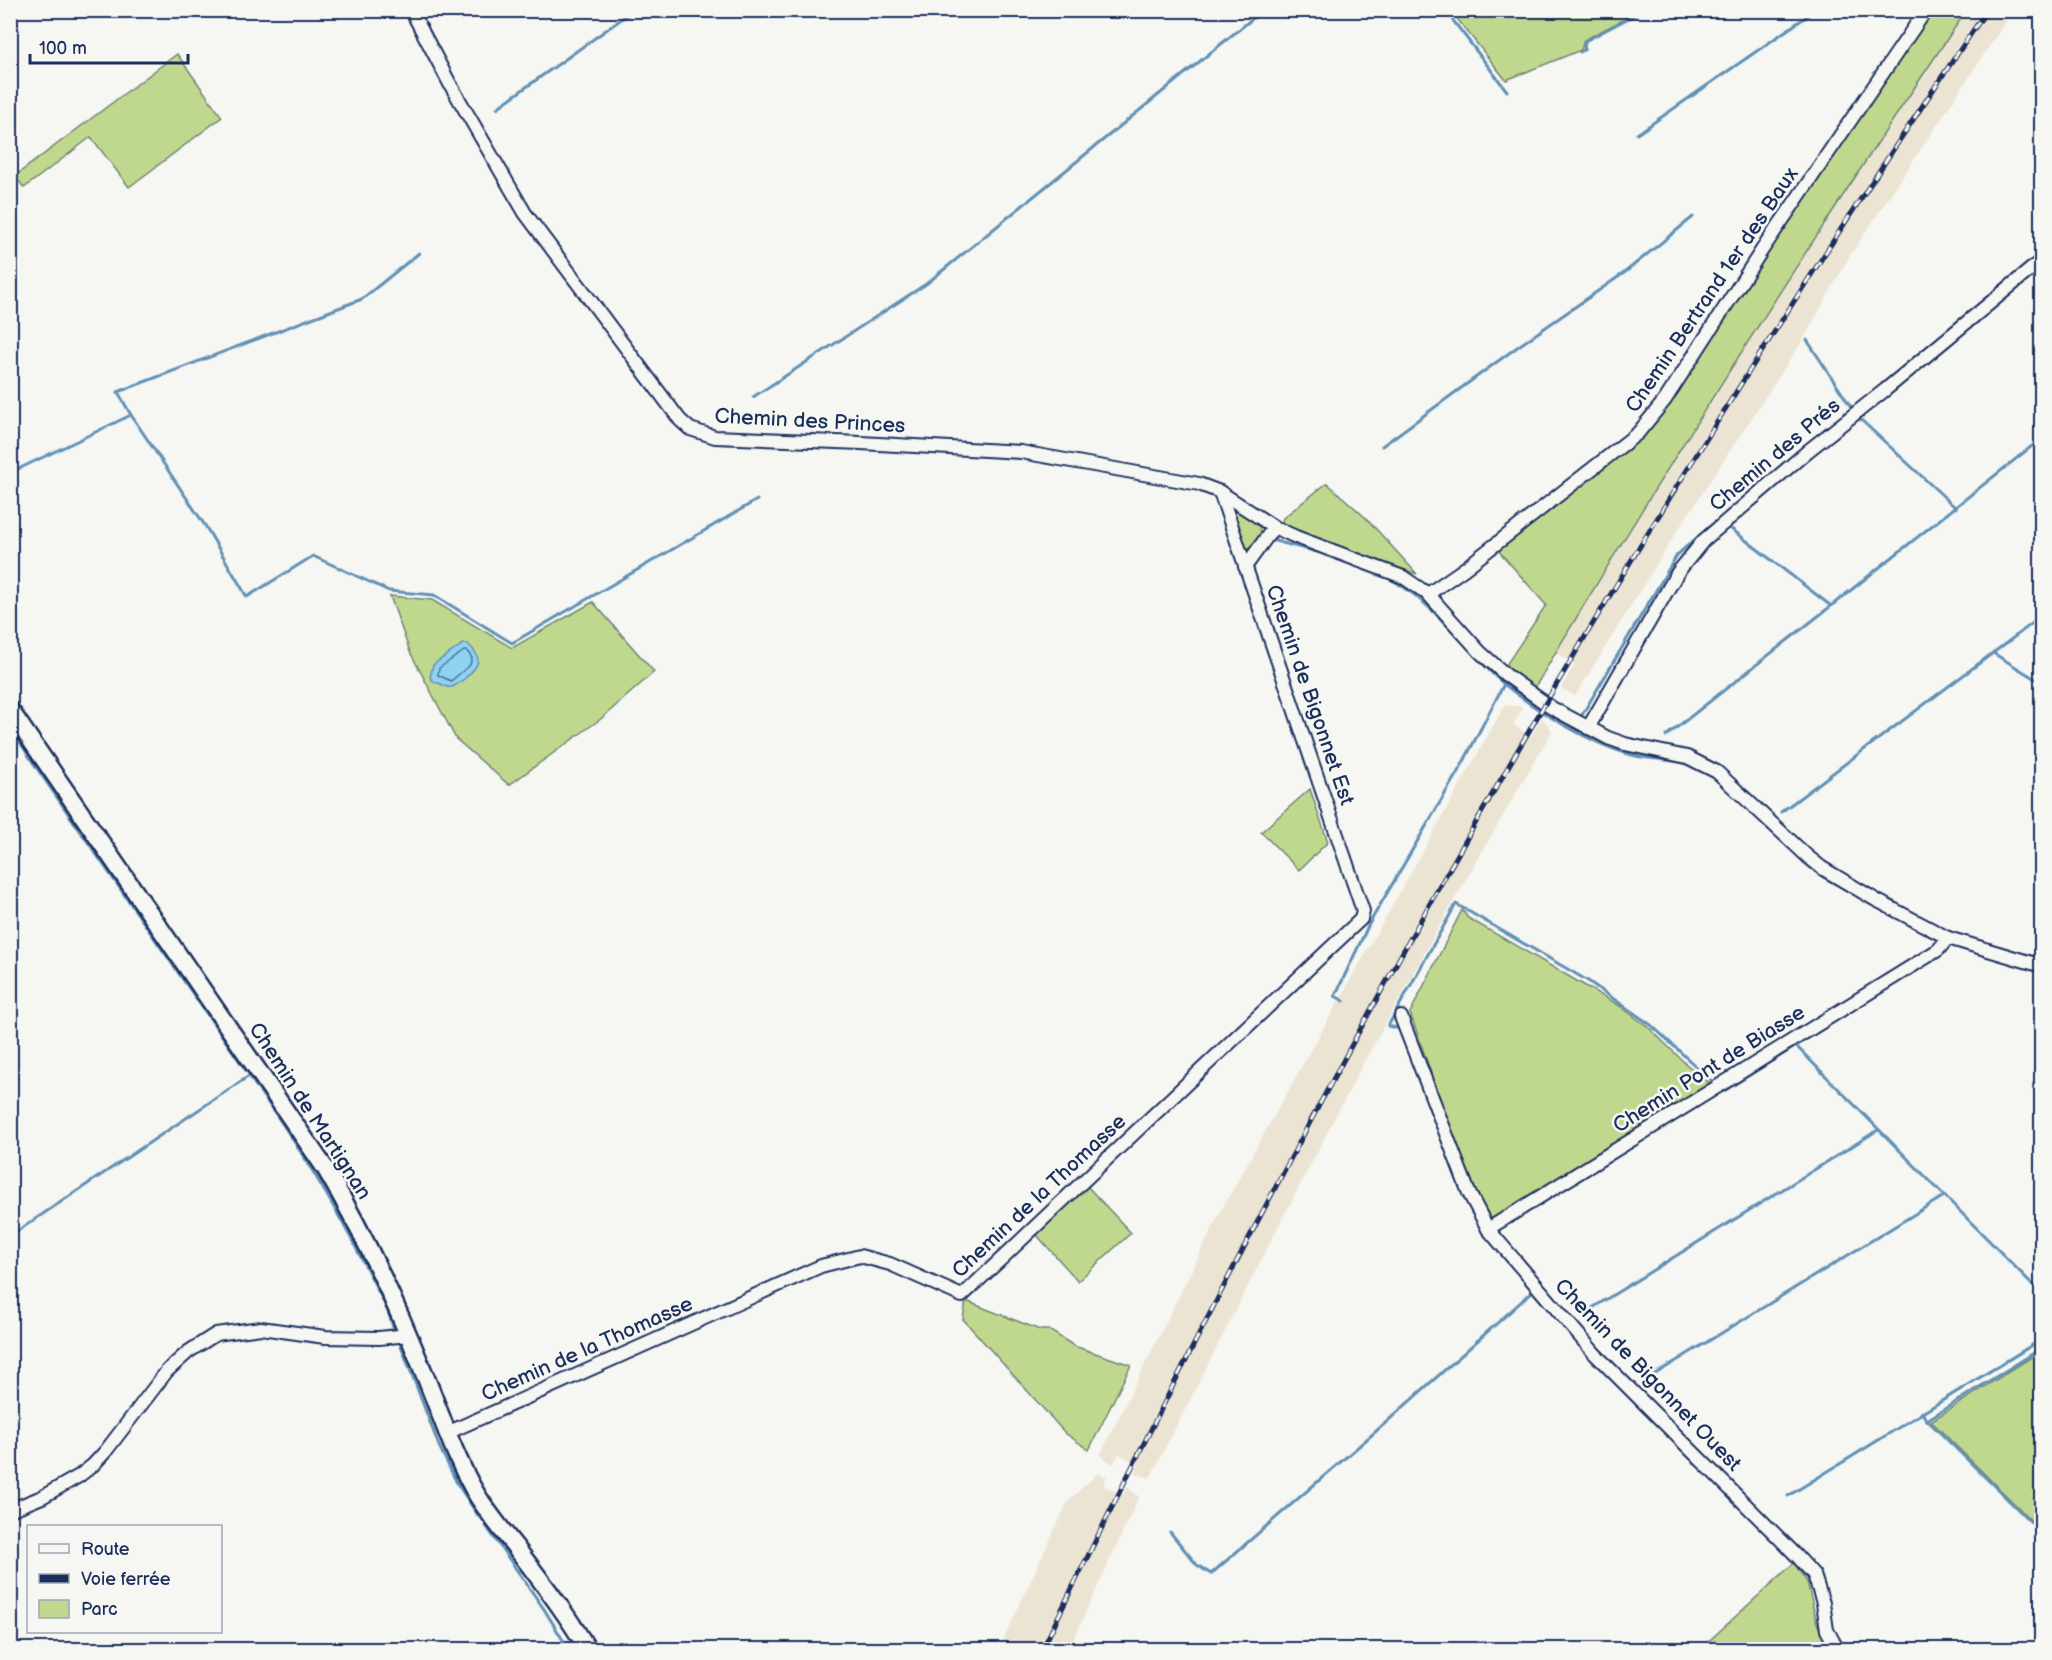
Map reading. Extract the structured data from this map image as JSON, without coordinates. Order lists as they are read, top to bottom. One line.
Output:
{"streets":{"main road":["Chemin de Martignan"],"street":["Chemin Bertrand 1er des Baux","Chemin des Princes","Chemin des Prés","Chemin de Bigonnet Est","Chemin Pont de Biasse","Chemin de la Thomasse","Chemin de Bigonnet Ouest"]},"crossings":[["Chemin Bertrand 1er des Baux","Chemin des Princes"],["Chemin des Princes","Chemin des Prés"],["Chemin des Princes","Chemin de Bigonnet Est"],["Chemin des Princes","Chemin Pont de Biasse"],["Chemin de Bigonnet Est","Chemin de la Thomasse"],["Chemin Pont de Biasse","Chemin de Bigonnet Ouest"],["Chemin de Martignan","Chemin de la Thomasse"]],"legend":["Route","Voie ferrée","Parc"],"scale_bar":"100 m"}
